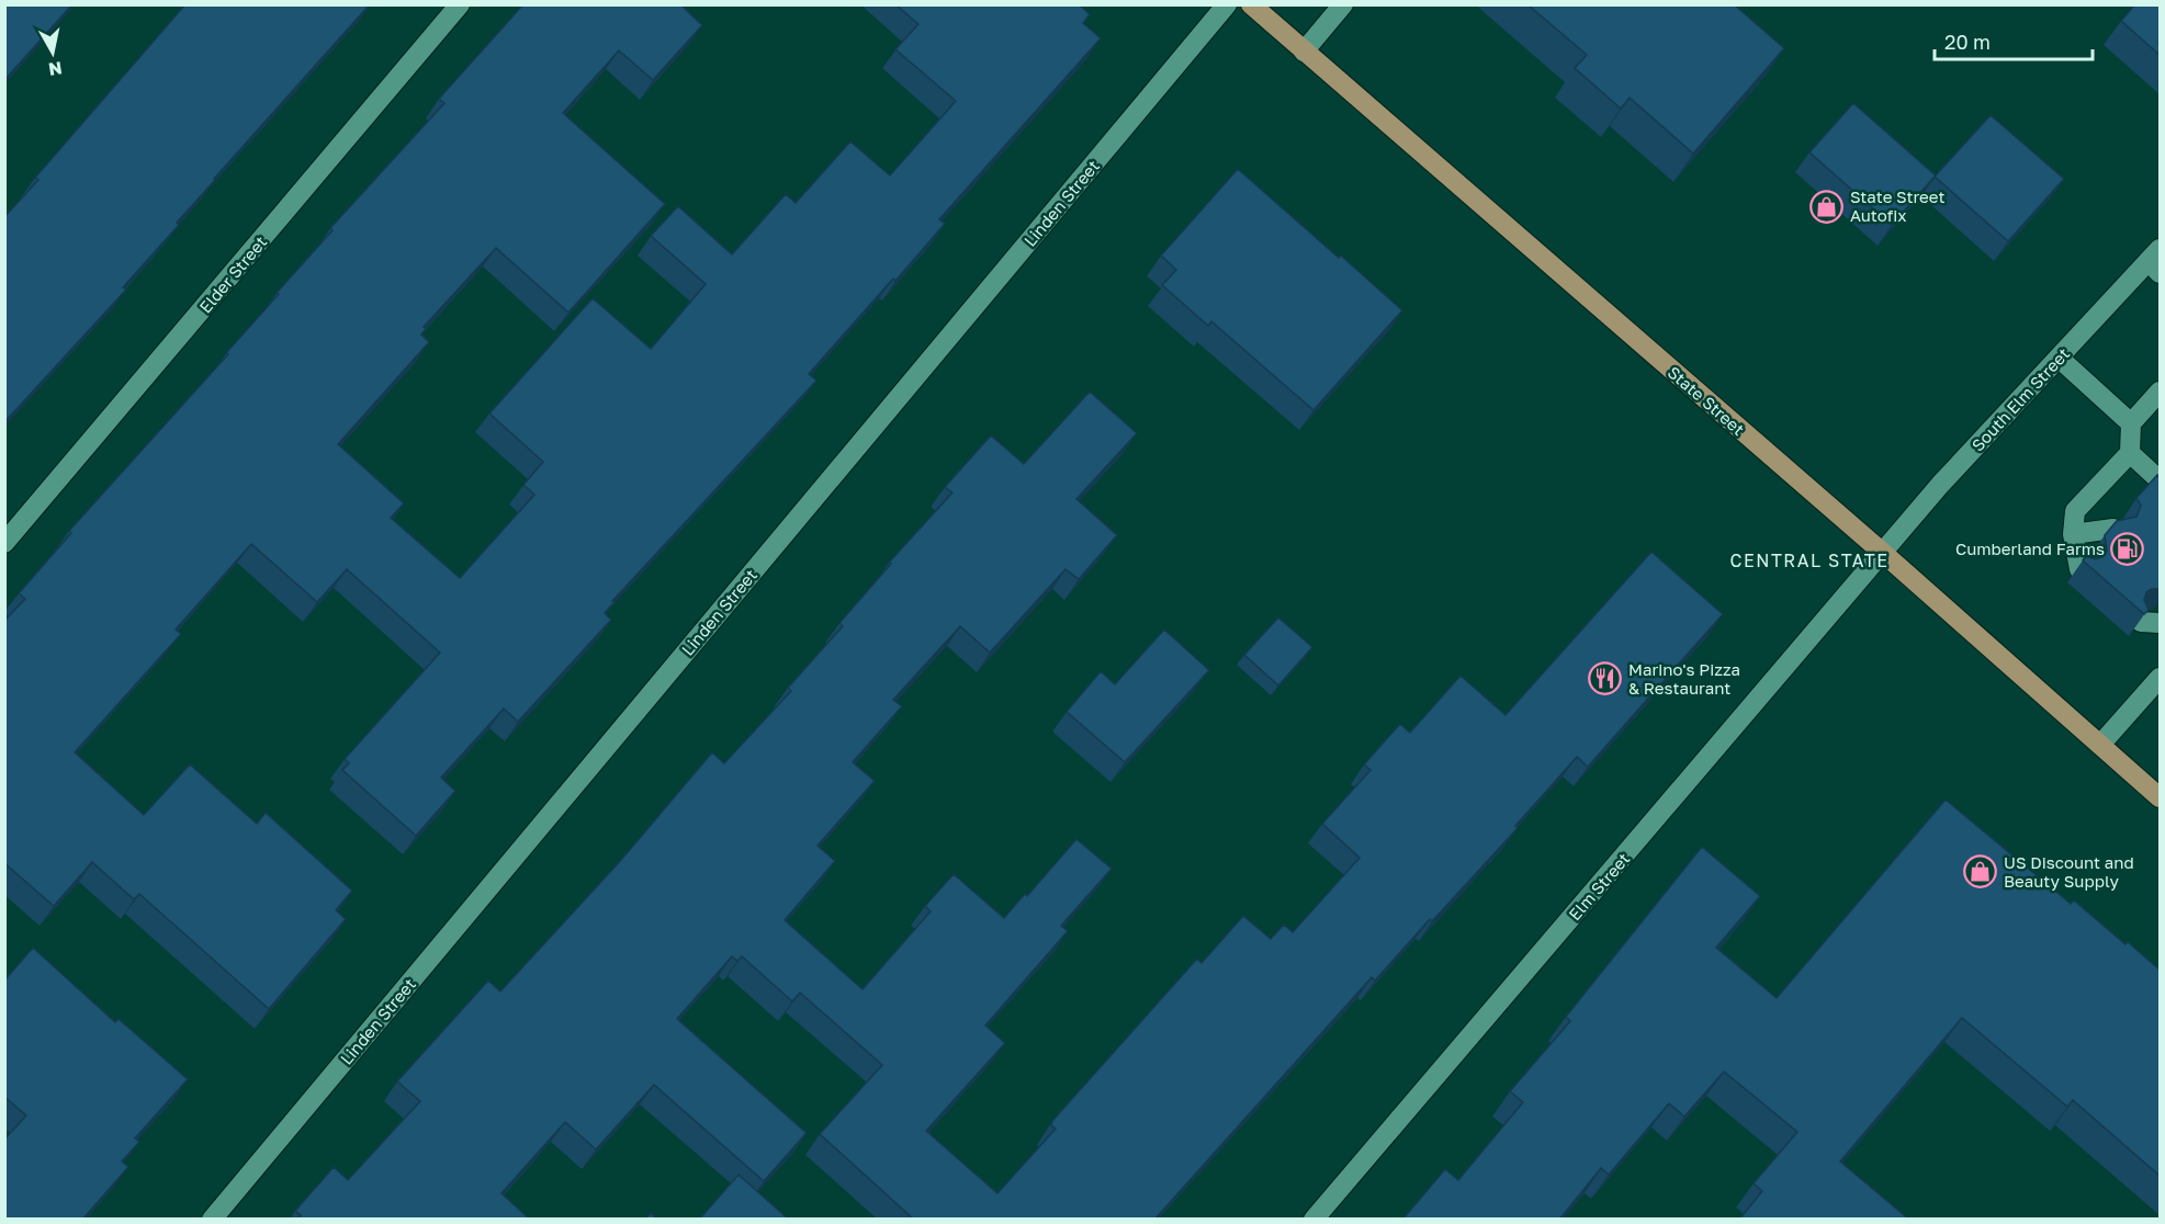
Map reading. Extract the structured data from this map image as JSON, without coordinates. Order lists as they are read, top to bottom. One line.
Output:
{"streets":{"main road":["State Street"],"street":["Linden Street","Elder Street","South Elm Street","Elm Street"]},"crossings":[["South Elm Street","State Street"],["South Elm Street","Elm Street"],["State Street","Elm Street"]],"districts":["CENTRAL STATE"],"places":{"shop":["State Street Autofix","US Discount and Beauty Supply"],"fuel station":["Cumberland Farms"],"restaurant":["Marino's Pizza & Restaurant"]},"scale_bar":"20 m","north":"bottom"}
